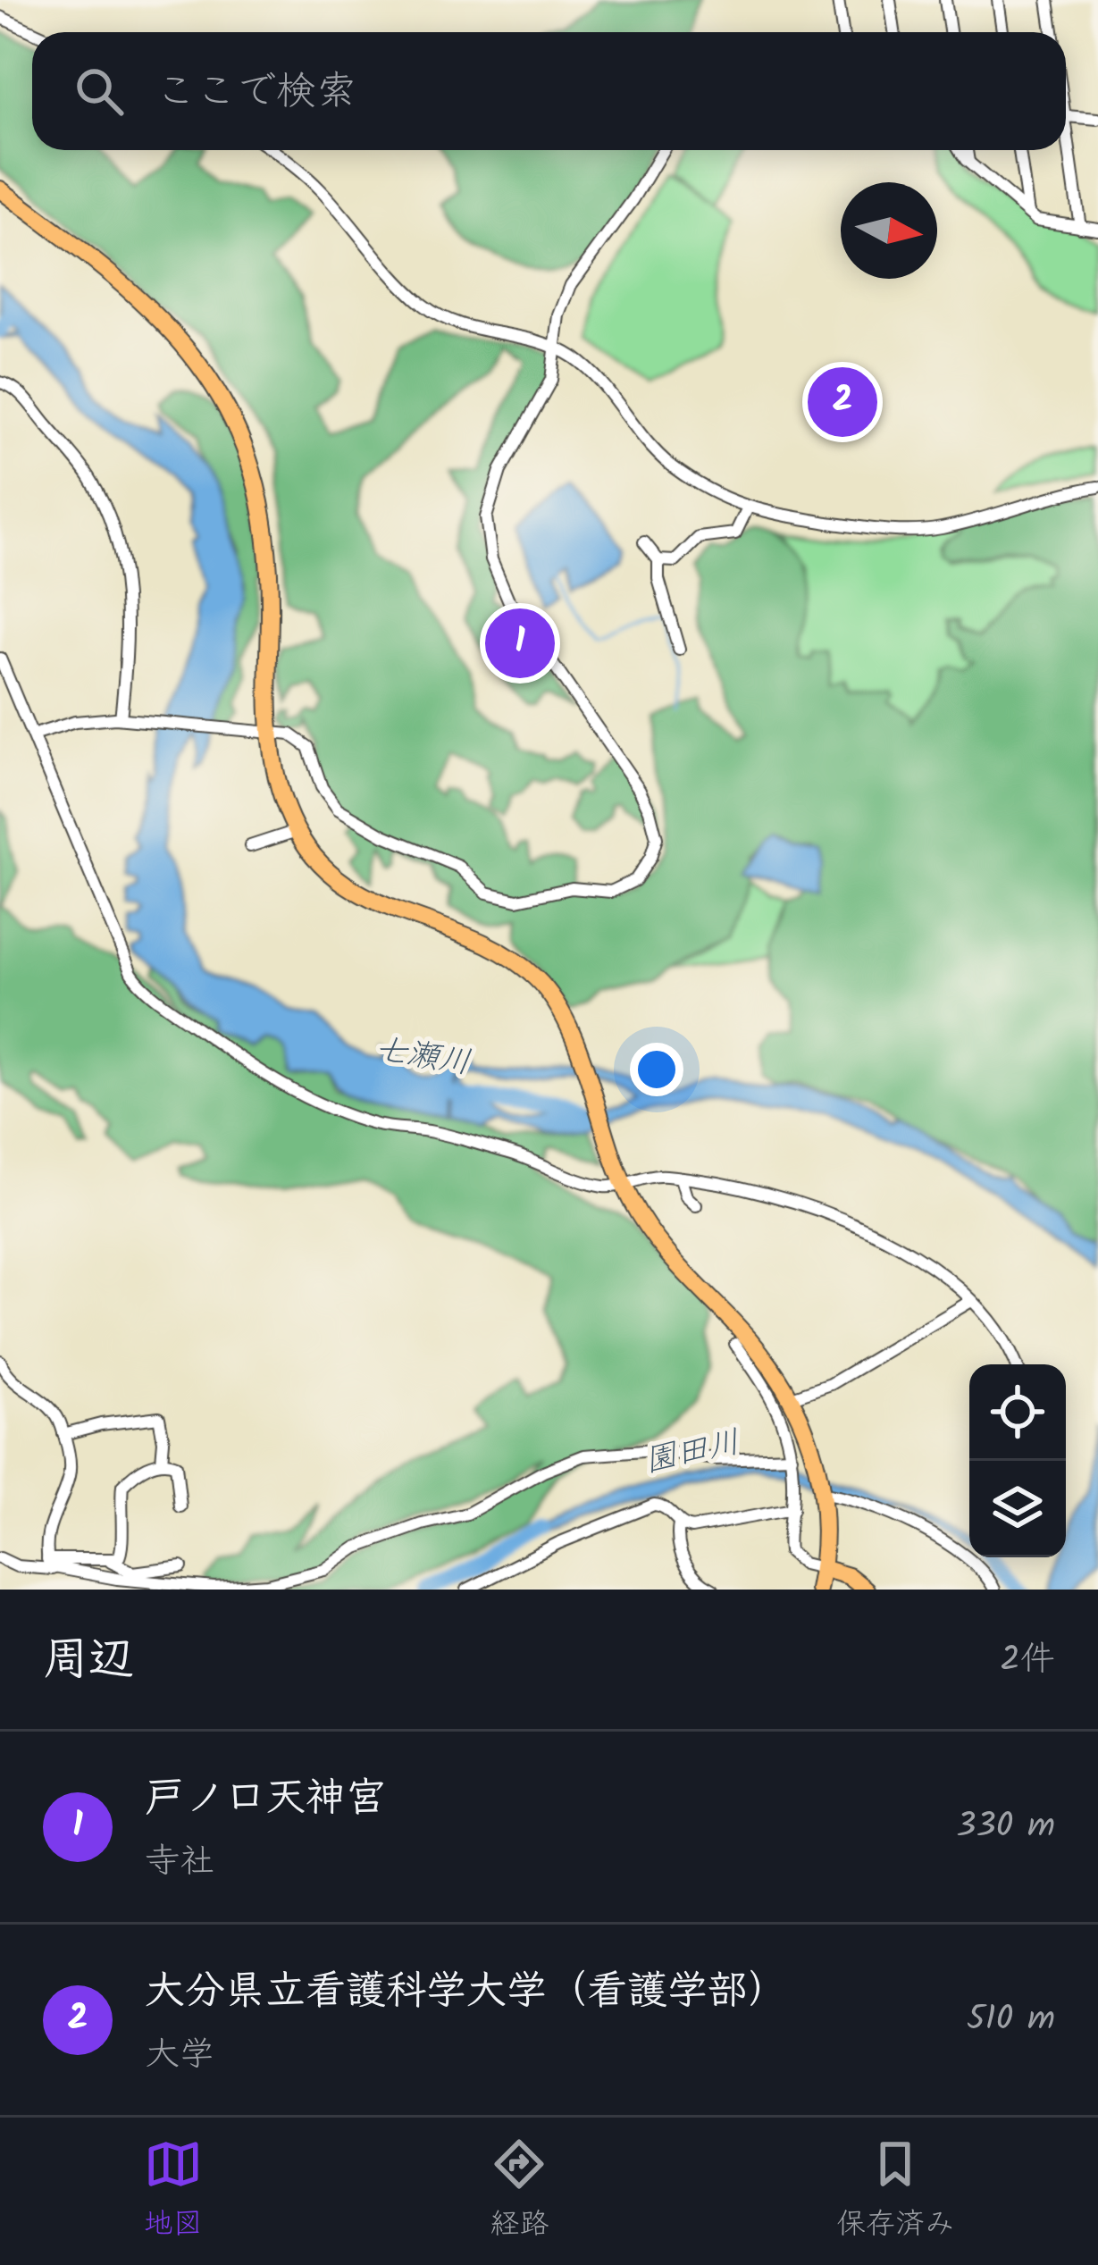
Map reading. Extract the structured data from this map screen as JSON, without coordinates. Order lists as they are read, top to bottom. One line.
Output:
{"water":["七瀬川","園田川"],"north":"right","page":{"search":"ここで検索","pins":["2","1"],"heading":["周辺","2件"],"list":[{"mark":"1","name":"戸ノ口天神宮","note":"寺社","value":"330 m"},{"mark":"2","name":"大分県立看護科学大学（看護学部）","note":"大学","value":"510 m"}],"nav":["地図","経路","保存済み"]}}
